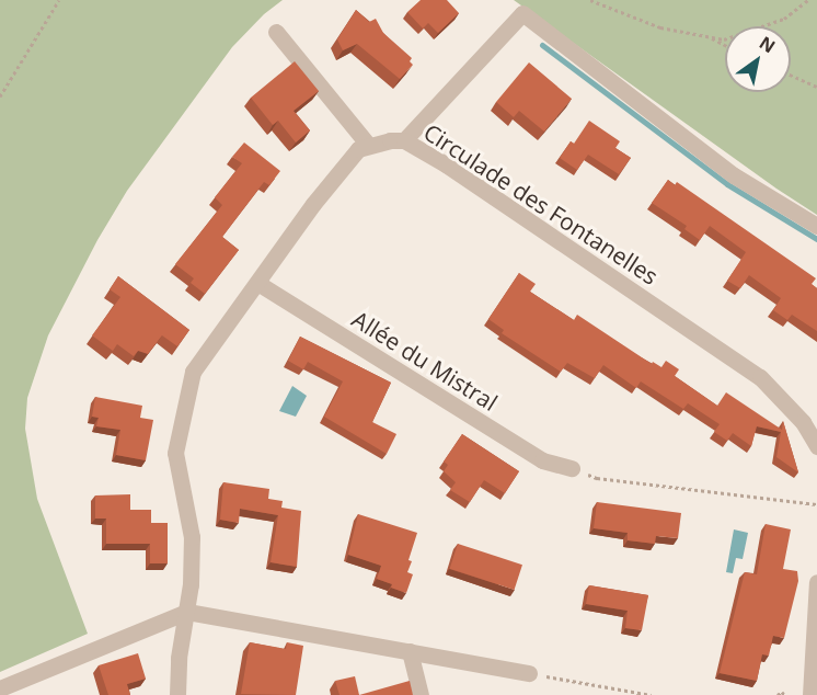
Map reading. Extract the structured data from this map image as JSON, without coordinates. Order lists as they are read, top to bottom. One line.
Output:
{"streets":{"street":["Circulade des Fontanelles","Allée du Mistral"]},"north":"top right"}
